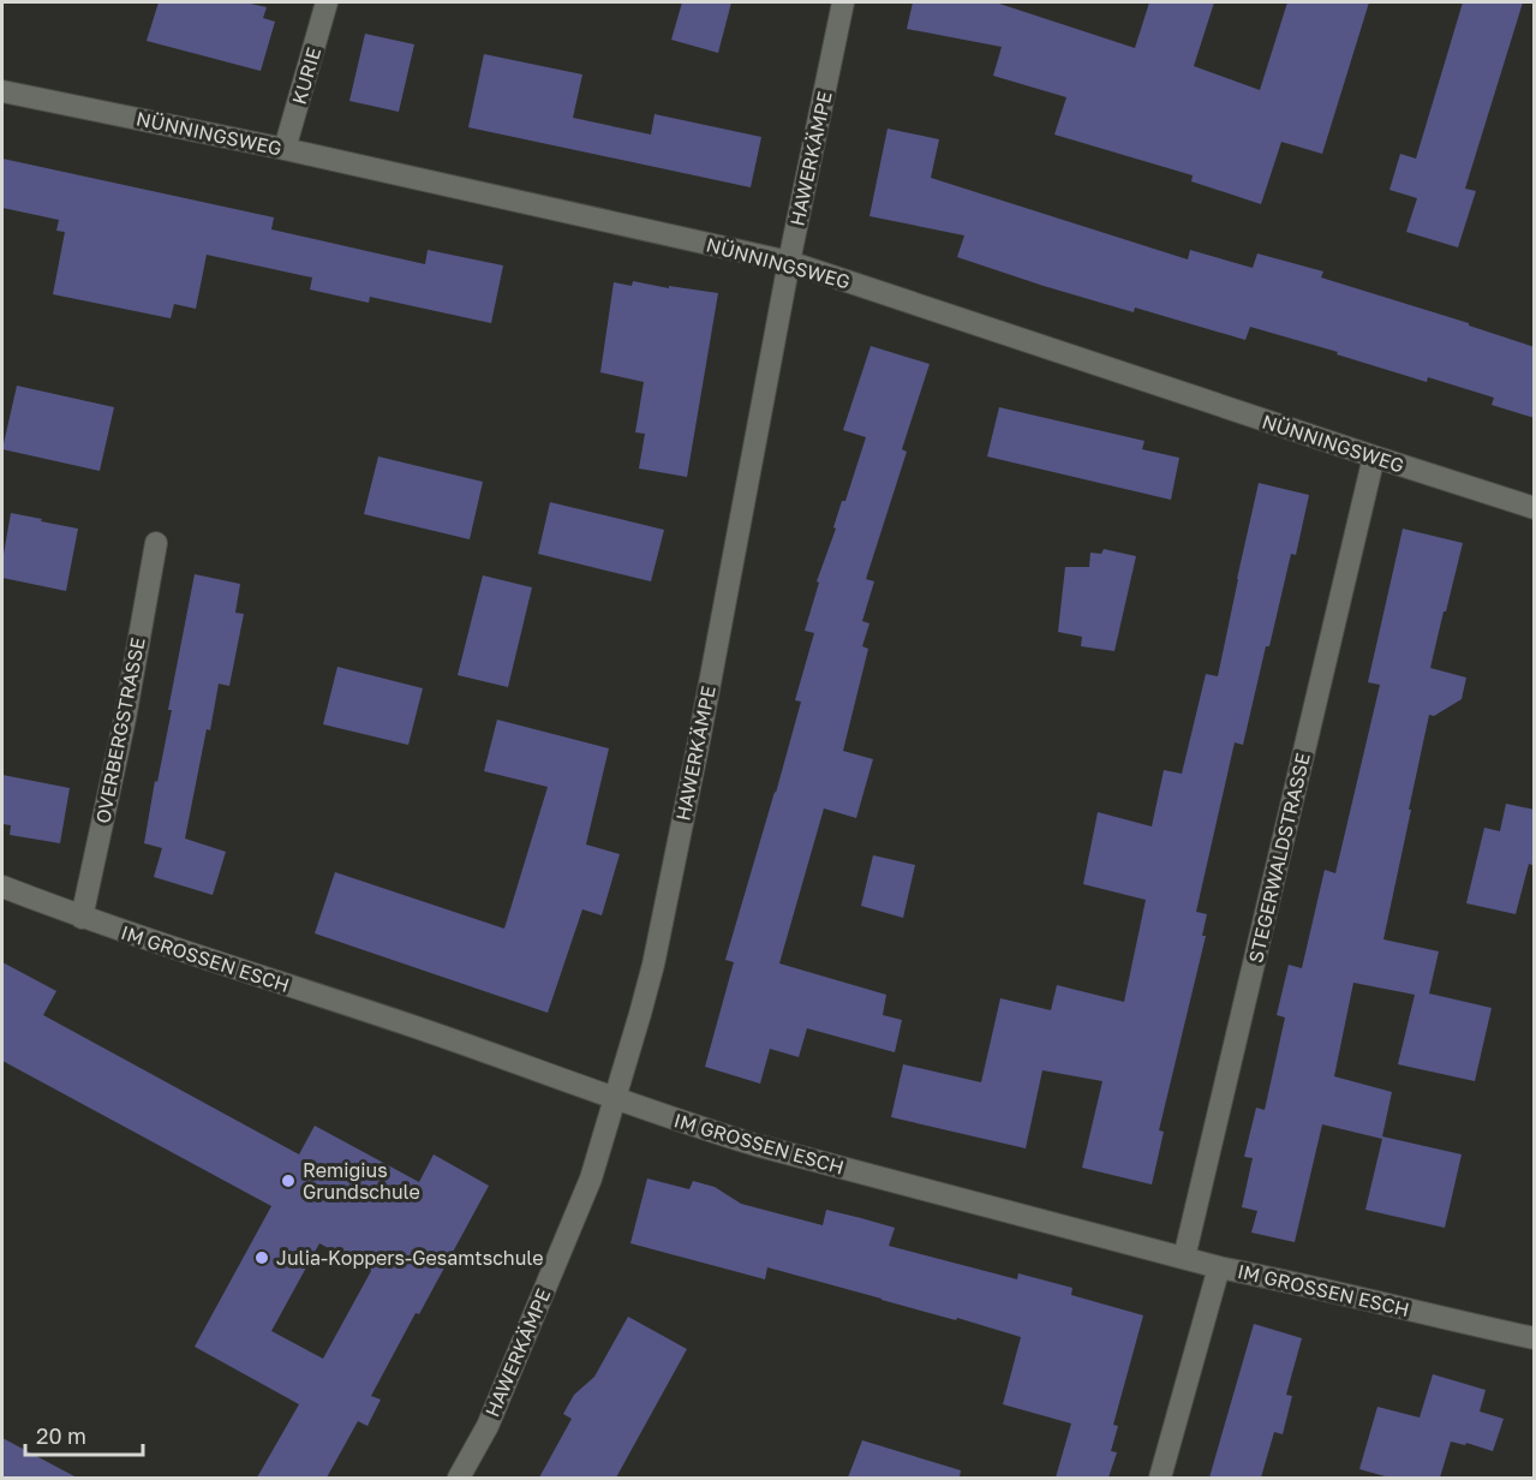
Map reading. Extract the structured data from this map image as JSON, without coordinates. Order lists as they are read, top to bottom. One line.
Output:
{"streets":{"street":["KURIE","NÜNNINGSWEG","HAWERKÄMPE","OVERBERGSTRASSE","STEGERWALDSTRASSE","IM GROSSEN ESCH"]},"crossings":[["KURIE","NÜNNINGSWEG"],["NÜNNINGSWEG","HAWERKÄMPE"],["NÜNNINGSWEG","STEGERWALDSTRASSE"],["HAWERKÄMPE","IM GROSSEN ESCH"],["OVERBERGSTRASSE","IM GROSSEN ESCH"],["STEGERWALDSTRASSE","IM GROSSEN ESCH"]],"places":["Remigius Grundschule","Julia-Koppers-Gesamtschule"],"scale_bar":"20 m"}
